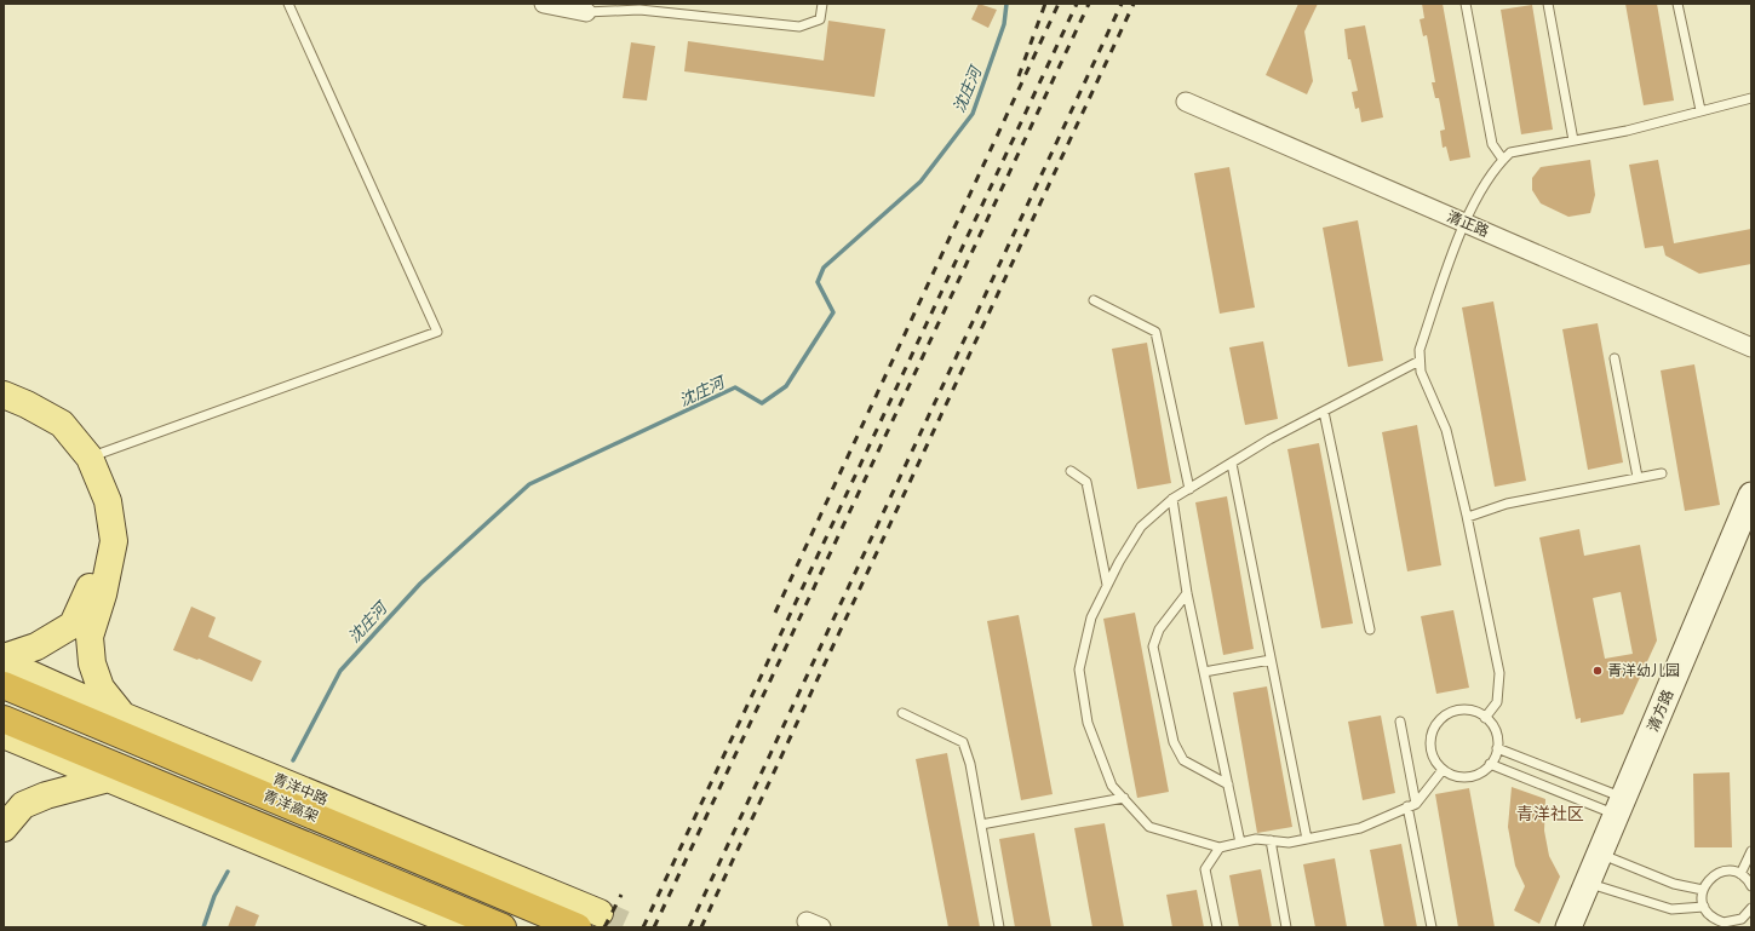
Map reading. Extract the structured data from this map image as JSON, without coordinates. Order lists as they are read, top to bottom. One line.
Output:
{"streets":{"highway":["青洋高架"],"main road":["青洋中路"],"street":["清正路","清方路"]},"crossings":[["青洋中路","青洋高架"]],"districts":["青洋社区"],"water":["沈庄河"],"places":["青洋幼儿园"]}
